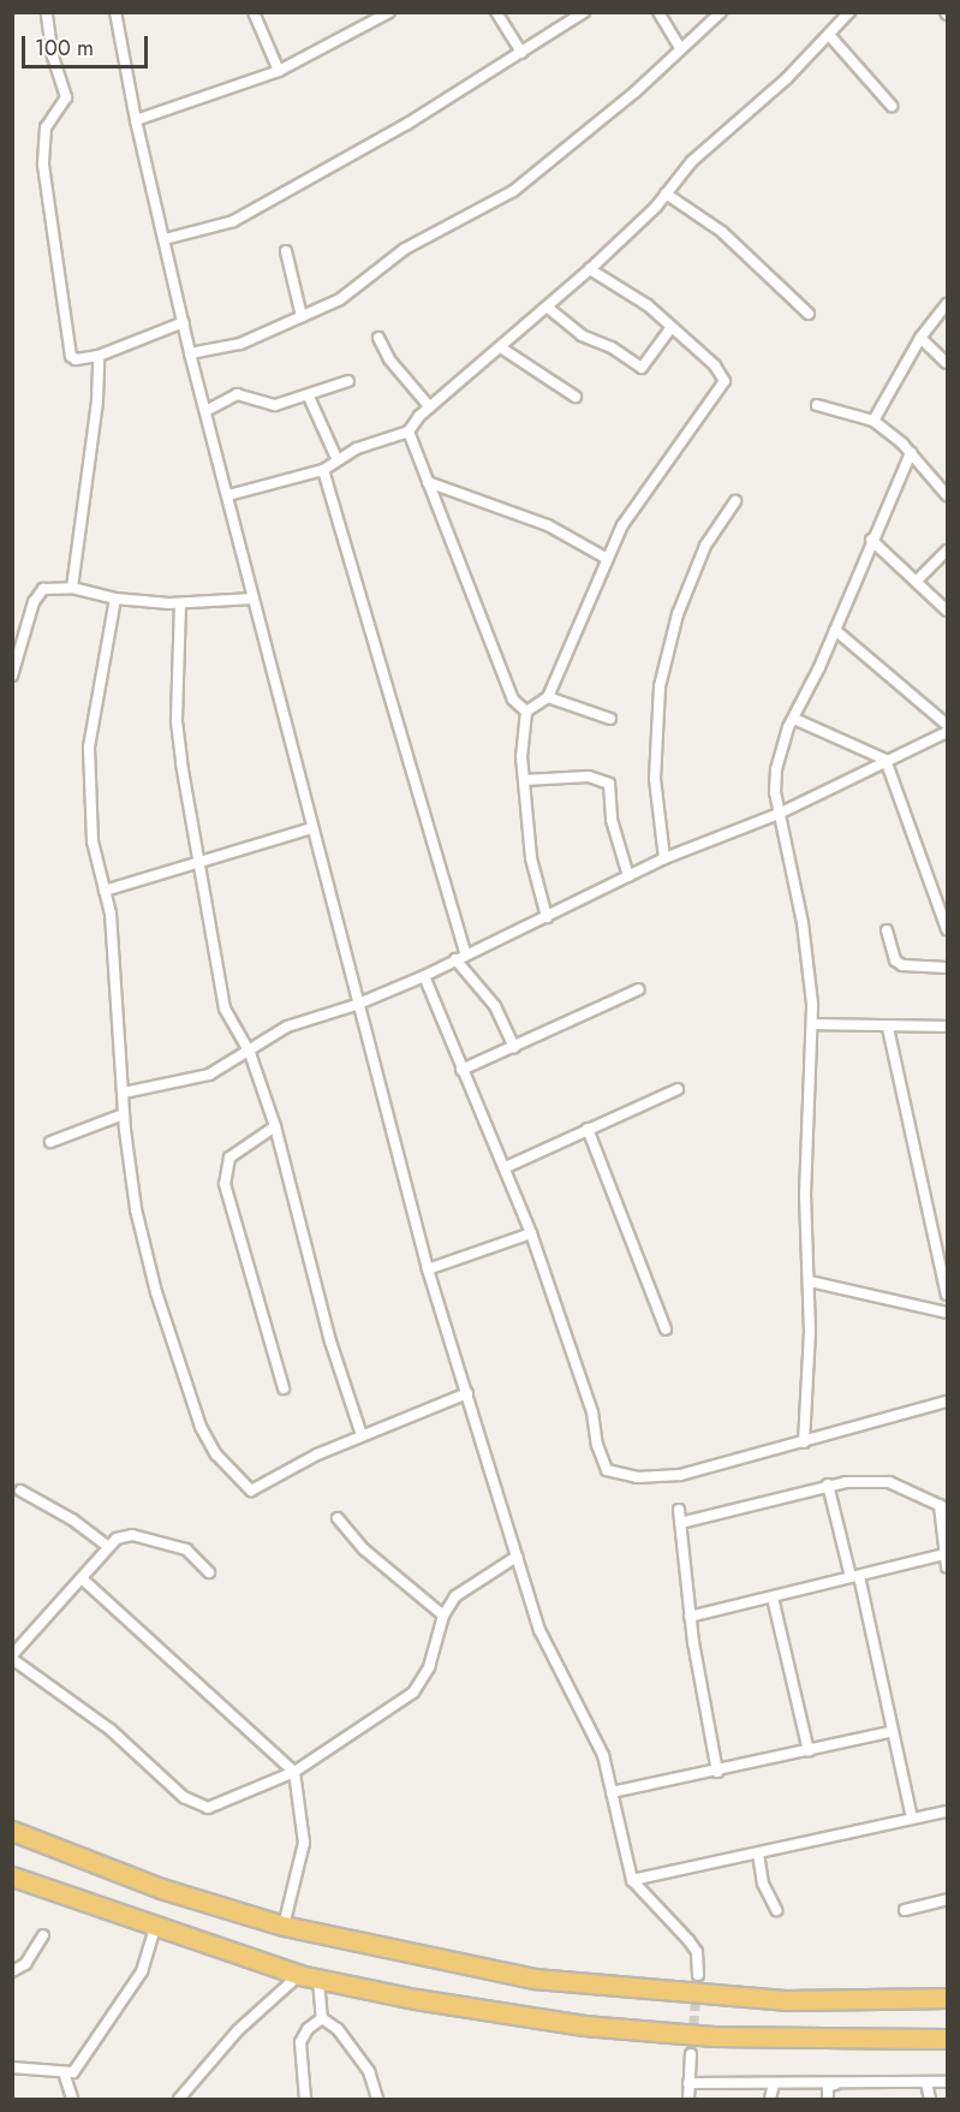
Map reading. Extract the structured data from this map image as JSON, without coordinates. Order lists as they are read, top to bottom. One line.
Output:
{"scale_bar":"100 m"}
